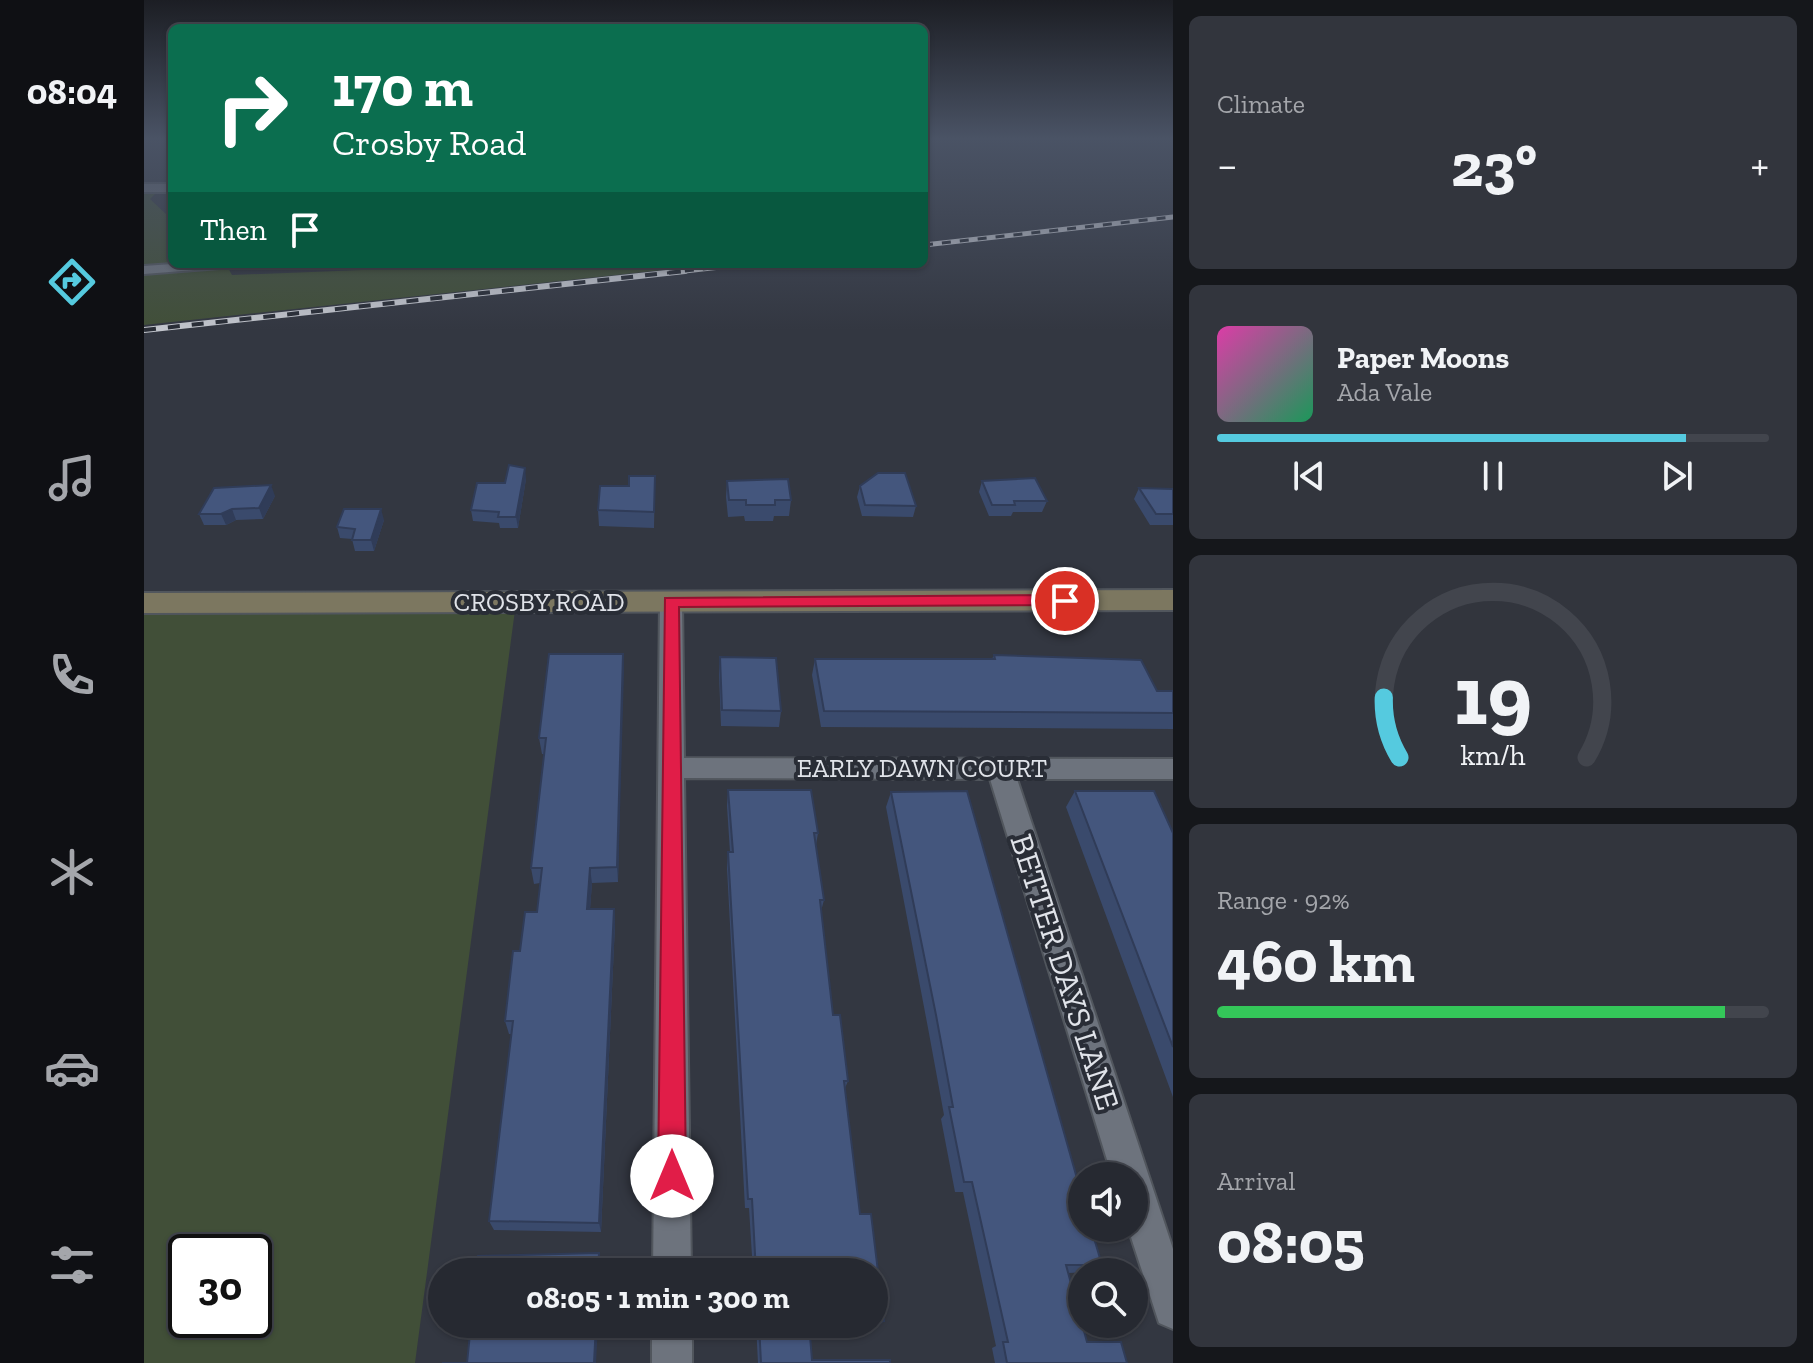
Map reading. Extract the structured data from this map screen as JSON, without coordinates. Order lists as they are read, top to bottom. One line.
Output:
{"streets":{"street":["CROSBY ROAD","EARLY DAWN COURT","BETTER DAYS LANE"]},"crossings":[["EARLY DAWN COURT","BETTER DAYS LANE"]],"page":{"tabs":"08:04","tile":["Climate",["Range · 92%","460 km"],["Arrival","08:05"]],"turn":["170 m","Crosby Road"],"heat":["−","23°","+"],"then":"Then","song":["Paper Moons","Ada Vale"],"limit":"30","trip":"08:05 · 1 min · 300 m","gauge":["19","km/h"]}}
